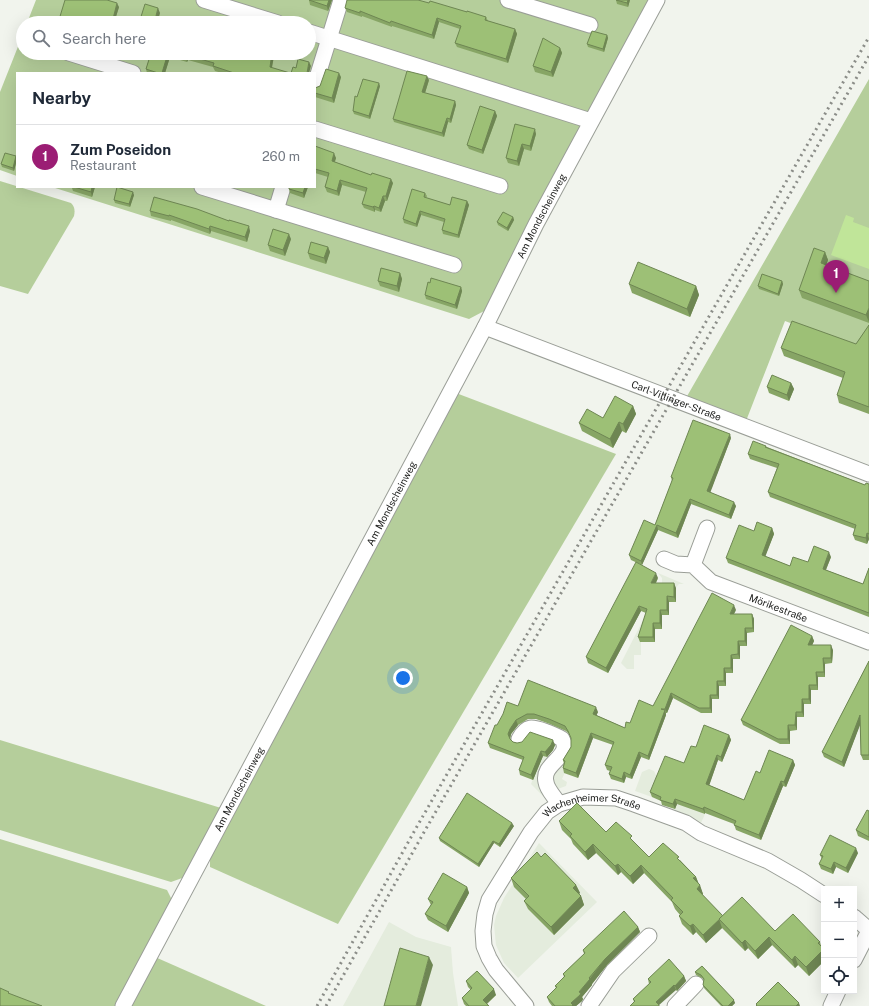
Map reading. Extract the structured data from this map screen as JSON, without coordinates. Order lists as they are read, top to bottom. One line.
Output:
{"streets":{"street":["Am Mondscheinweg","Carl-Villinger-Straße","Mörikestraße","Wachenheimer Straße"]},"crossings":[["Am Mondscheinweg","Carl-Villinger-Straße"]],"page":{"search":"Search here","heading":"Nearby","list":[{"mark":"1","name":"Zum Poseidon","note":"Restaurant","value":"260 m"}],"pins":"1","map_buttons":["+","−"]}}
